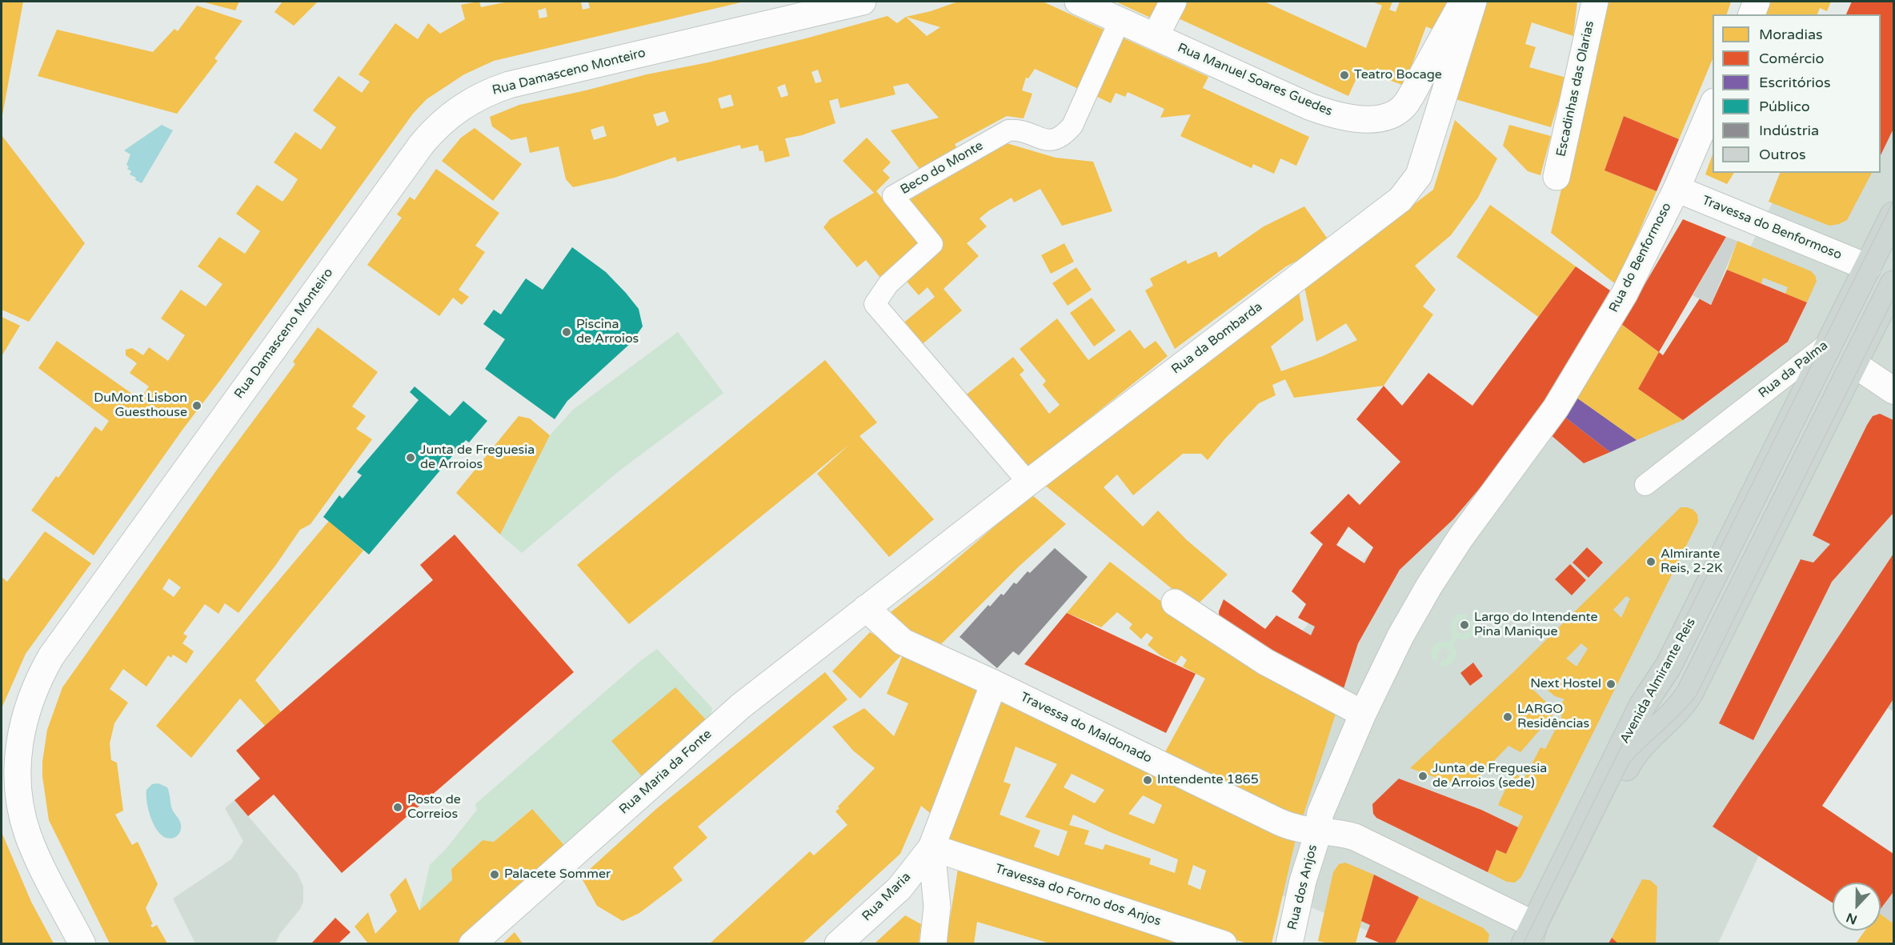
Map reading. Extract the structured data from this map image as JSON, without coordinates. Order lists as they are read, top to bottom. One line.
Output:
{"streets":{"main road":["Rua da Palma","Avenida Almirante Reis"],"street":["Rua Damasceno Monteiro","Rua Manuel Soares Guedes","Escadinhas das Olarias","Beco do Monte","Travessa do Benformoso","Rua do Benformoso","Rua da Bombarda","Travessa do Maldonado","Rua Maria da Fonte","Rua dos Anjos","Travessa do Forno dos Anjos","Rua Maria"]},"crossings":[["Rua Manuel Soares Guedes","Beco do Monte"],["Beco do Monte","Rua da Bombarda"],["Travessa do Benformoso","Rua do Benformoso"],["Travessa do Benformoso","Rua da Palma"],["Rua da Bombarda","Travessa do Maldonado"],["Rua da Bombarda","Rua Maria da Fonte"],["Rua da Palma","Avenida Almirante Reis"],["Avenida Almirante Reis","Travessa do Maldonado"],["Travessa do Maldonado","Rua Maria da Fonte"],["Travessa do Maldonado","Rua dos Anjos"],["Travessa do Forno dos Anjos","Rua Maria"]],"places":["Teatro Bocage","Piscina de Arroios","DuMont Lisbon Guesthouse","Junta de Freguesia de Arroios","Almirante Reis, 2-2K","Largo do Intendente Pina Manique","Next Hostel","LARGO Residências","Junta de Freguesia de Arroios (sede)","Intendente 1865","Posto de Correios","Palacete Sommer"],"legend":["Moradias","Comércio","Escritórios","Público","Indústria","Outros"],"north":"bottom"}
